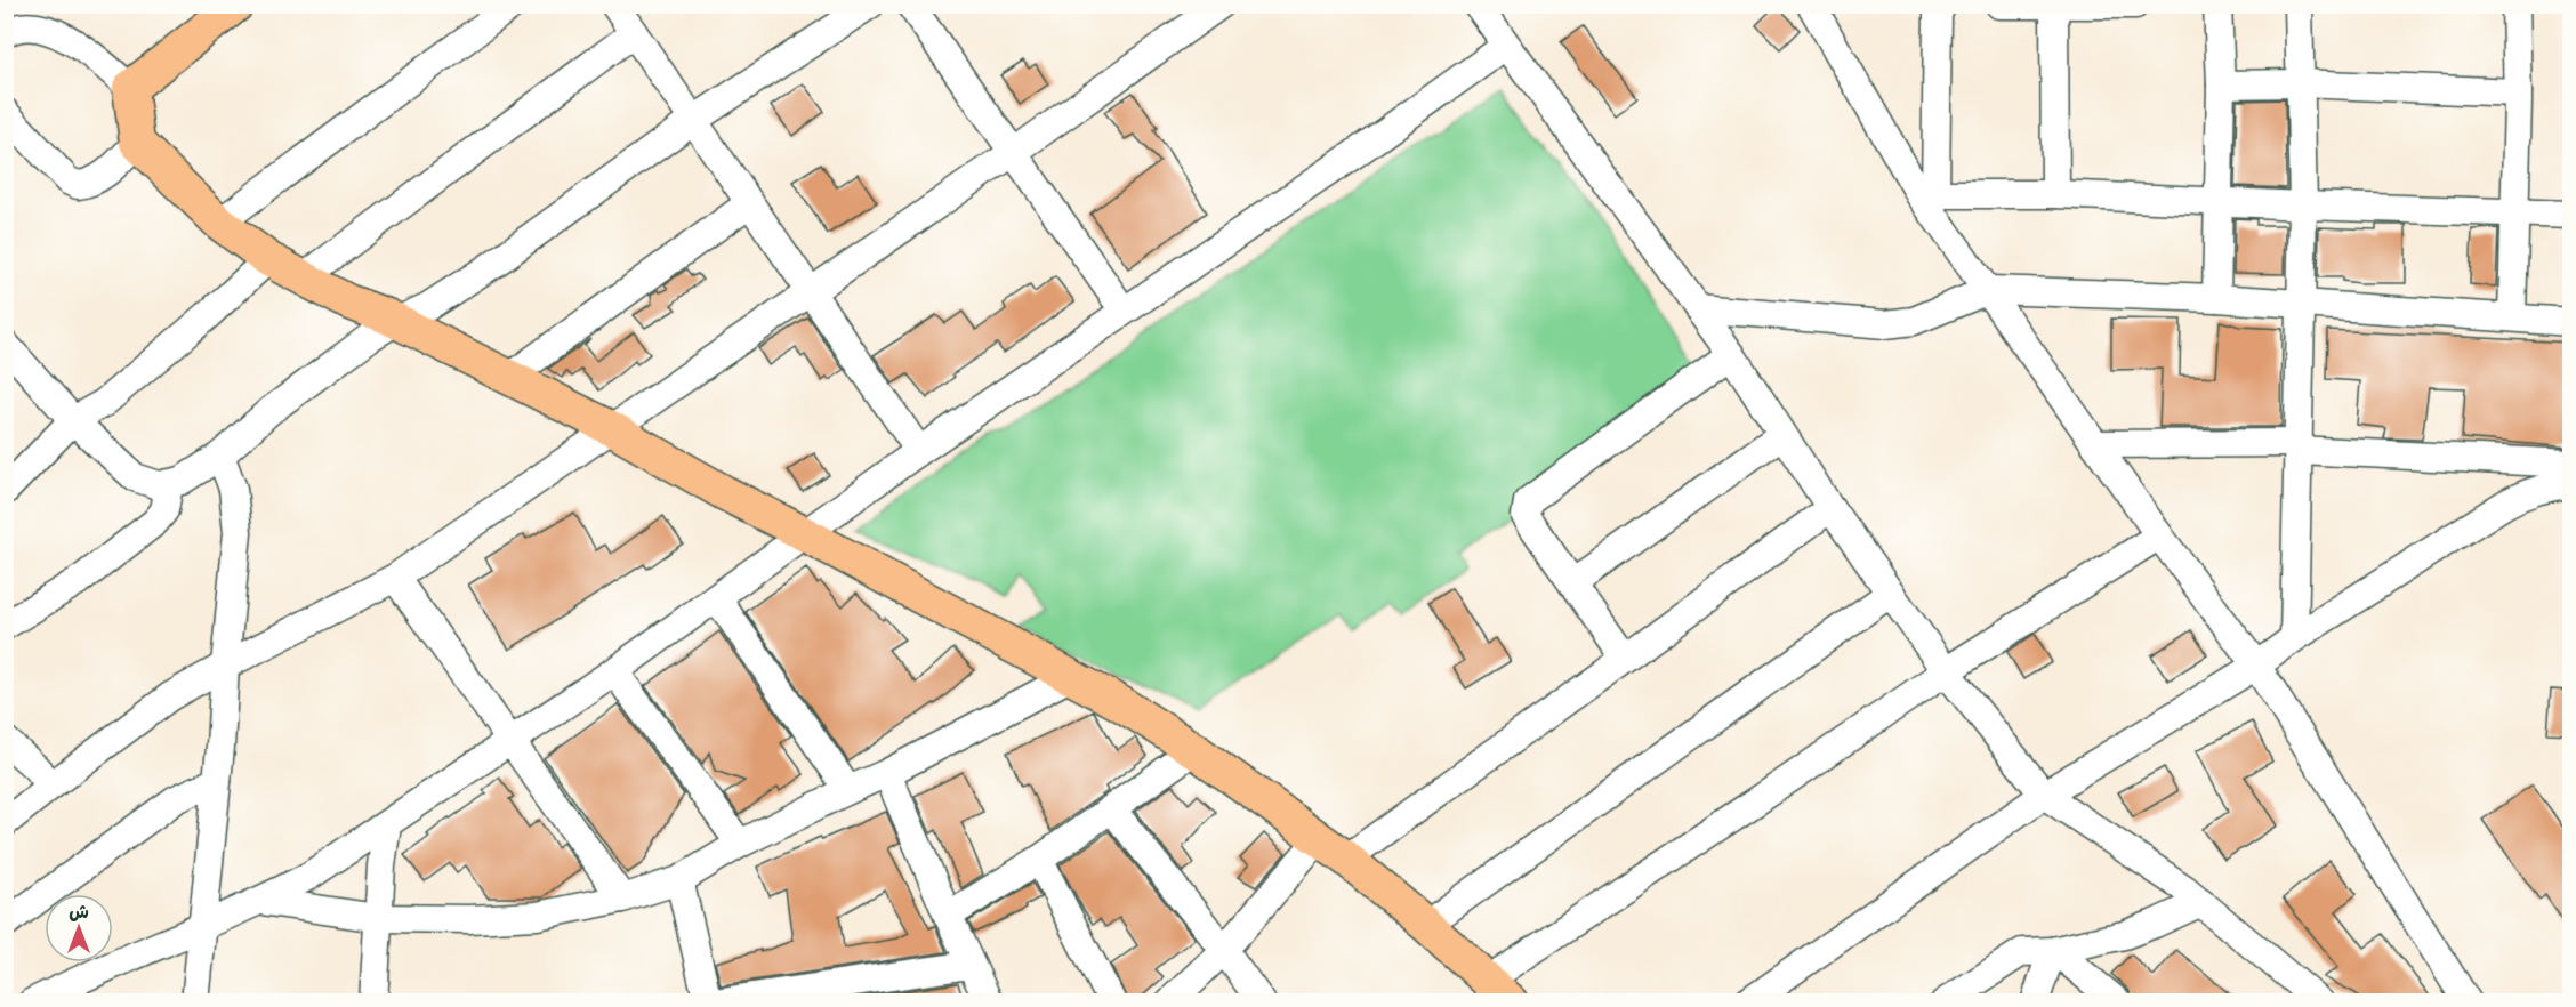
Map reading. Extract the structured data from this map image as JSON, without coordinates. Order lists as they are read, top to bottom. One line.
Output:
{"north":"top"}
